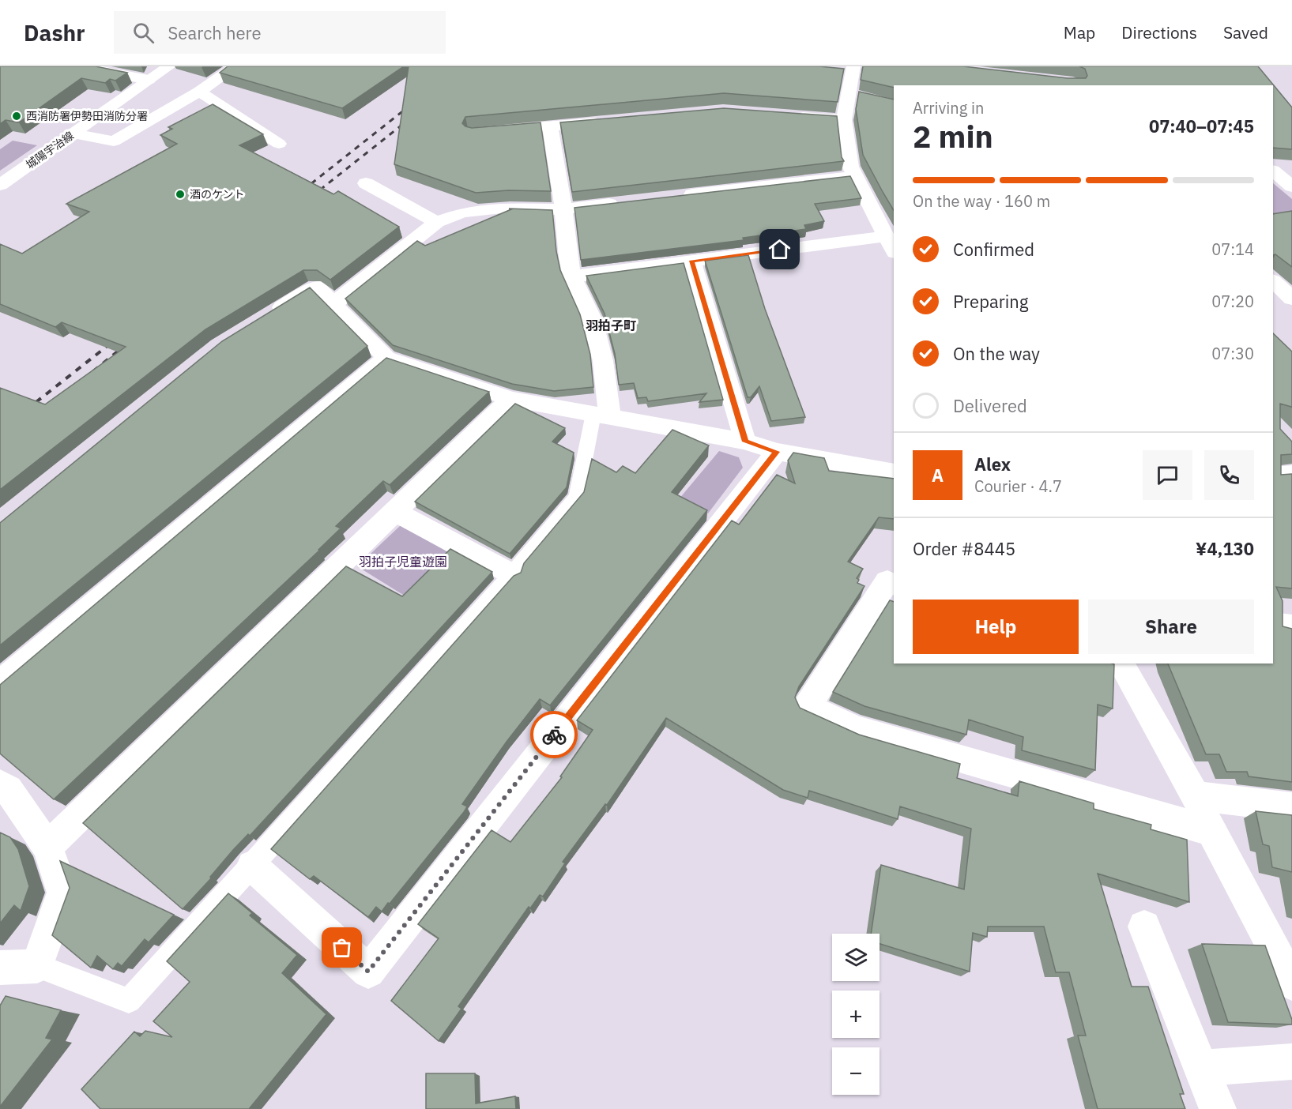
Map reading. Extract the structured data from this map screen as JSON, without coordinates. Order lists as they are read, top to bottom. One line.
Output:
{"streets":{"street":["城陽宇治線"]},"districts":["羽拍子町"],"parks":["羽拍子児童遊園"],"places":["西消防署伊勢田消防分署","酒のケント"],"page":{"header":"Dashr","search":"Search here","nav":["Map","Directions","Saved"],"heading":["2 min","Arriving in","07:40–07:45"],"panel":["Alex","Courier · 4.7","Order #8445","¥4,130"],"bar":"On the way · 160 m","list":[["Confirmed","07:14"],["Preparing","07:20"],["On the way","07:30"],"Delivered"],"round":"A","buttons":["Help","Share"],"map_buttons":["+","−"]}}
